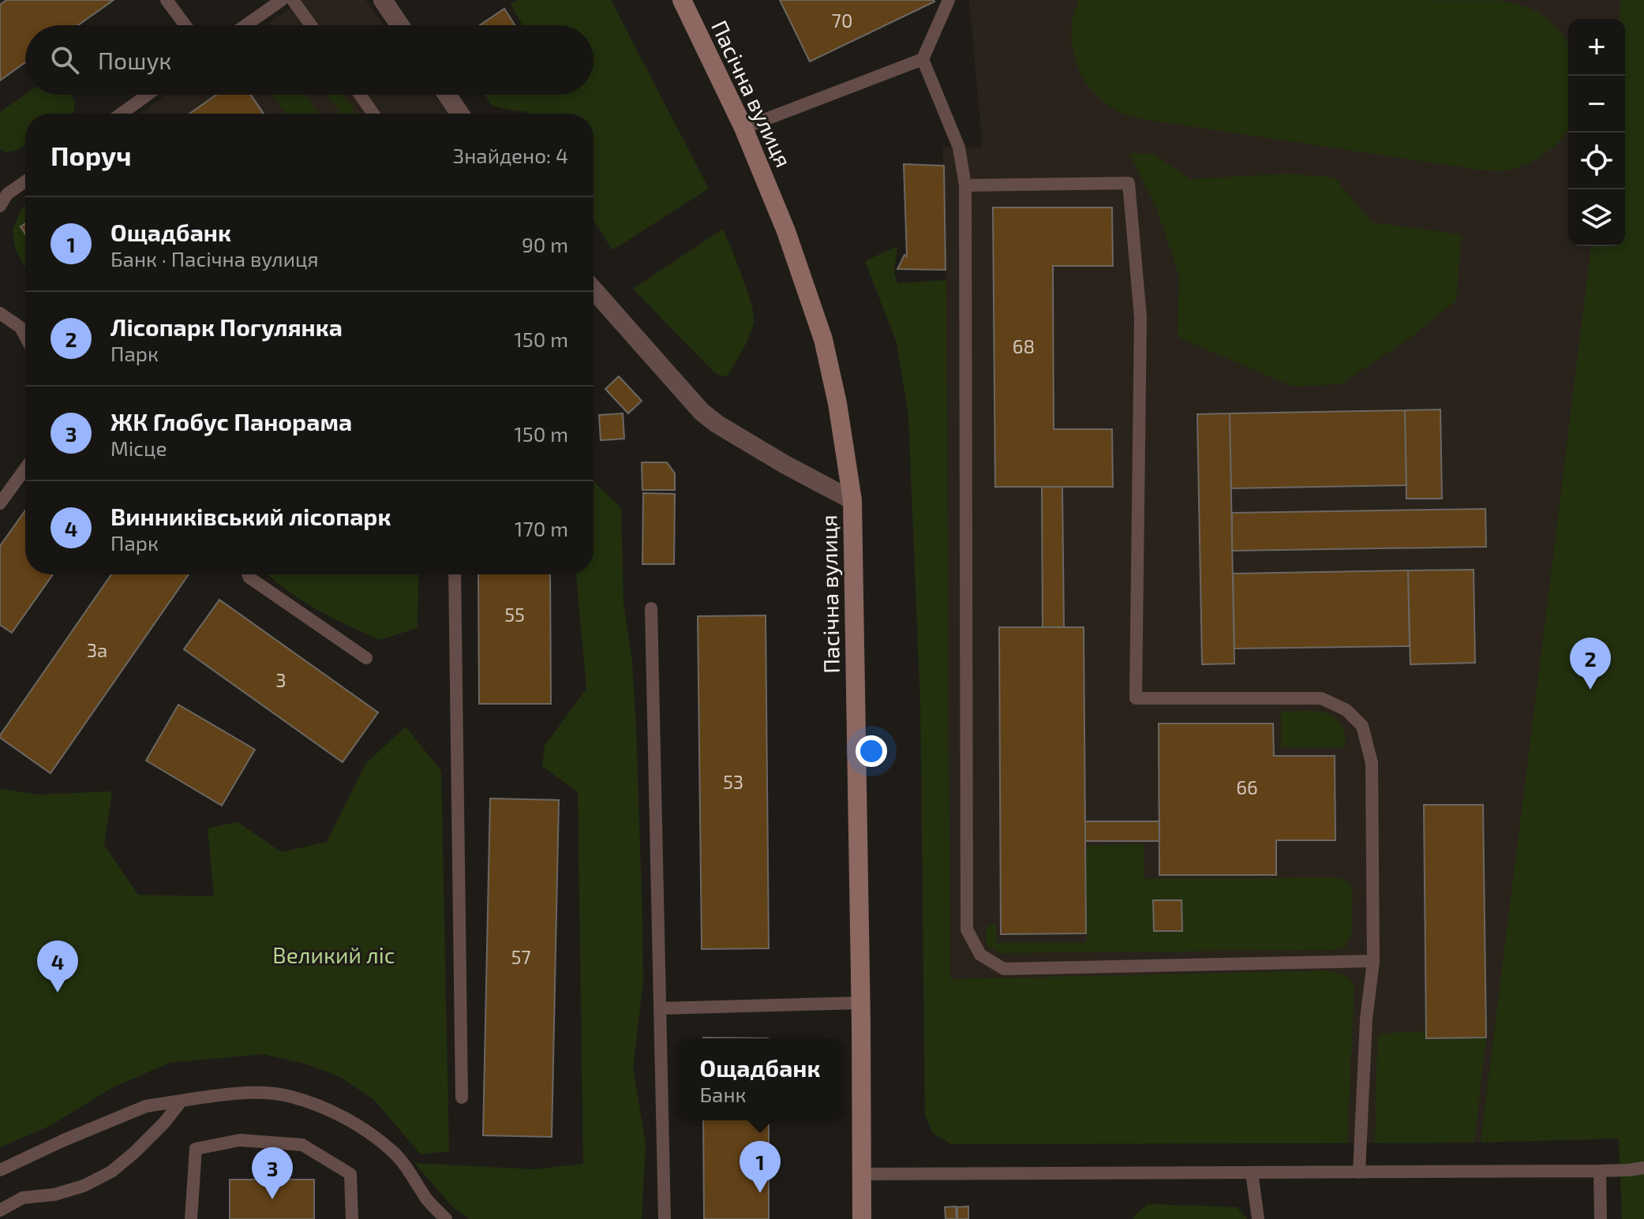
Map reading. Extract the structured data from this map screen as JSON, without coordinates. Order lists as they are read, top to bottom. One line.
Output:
{"streets":{"main road":["Пасічна вулиця"]},"parks":["Великий ліс"],"house_numbers":["70","68","55","3а","3","53","66","57"],"page":{"map_buttons":["+","−"],"search":"Пошук","heading":["Поруч","Знайдено: 4"],"list":[{"mark":"1","name":"Ощадбанк","note":"Банк · Пасічна вулиця","value":"90 m"},{"mark":"2","name":"Лісопарк Погулянка","note":"Парк","value":"150 m"},{"mark":"3","name":"ЖК Глобус Панорама","note":"Місце","value":"150 m"},{"mark":"4","name":"Винниківський лісопарк","note":"Парк","value":"170 m"}],"pins":["2","4","1","3"],"popup":["Ощадбанк","Банк"]}}
